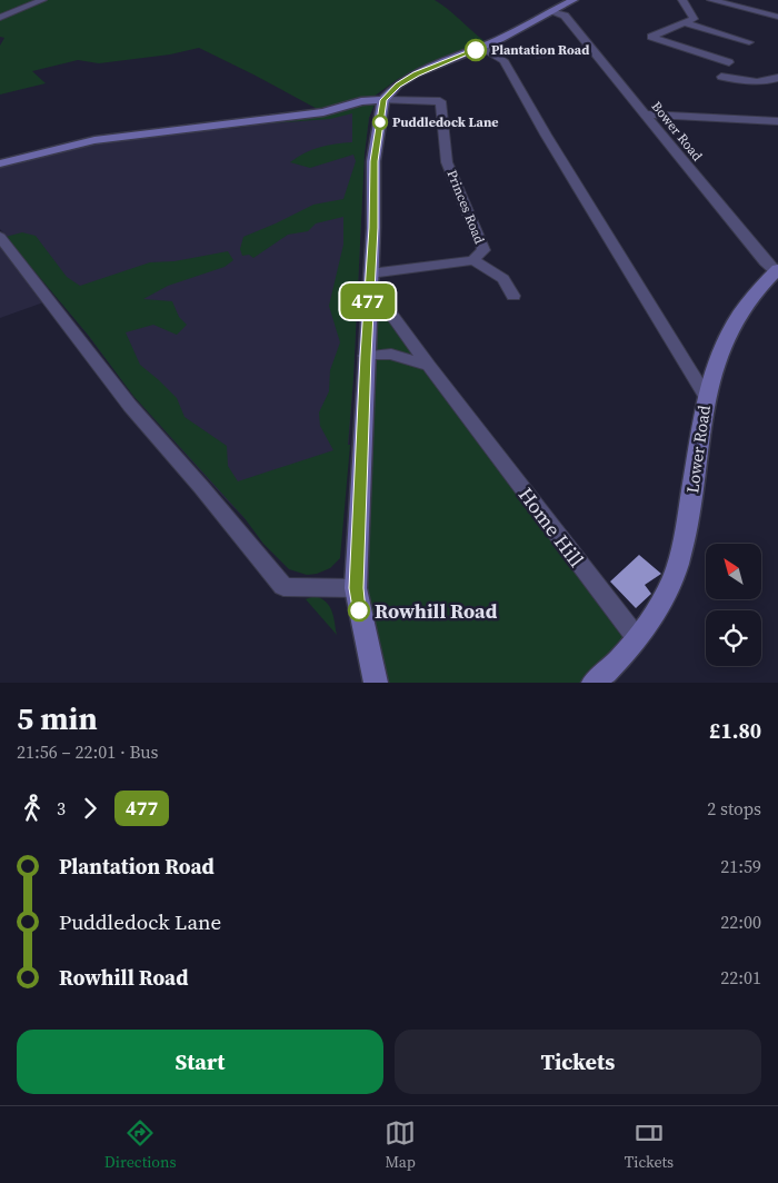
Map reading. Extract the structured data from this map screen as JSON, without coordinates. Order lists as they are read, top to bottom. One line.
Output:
{"streets":{"main road":["Lower Road"],"street":["Bower Road","Princes Road","Home Hill"]},"crossings":[["Bower Road","Lower Road"],["Princes Road","Home Hill"],["Lower Road","Home Hill"]],"places":["Plantation Road","Puddledock Lane","Rowhill Road"],"lines":["bus line 477"],"north":"top left","page":{"on_map":"477","heading":["5 min","21:56 – 22:01 · Bus","£1.80"],"legs":["3","477","2 stops"],"list":[{"name":"Plantation Road","value":"21:59"},{"name":"Puddledock Lane","value":"22:00"},{"name":"Rowhill Road","value":"22:01"}],"buttons":["Start","Tickets"],"tabs":["Directions","Map","Tickets"]}}
